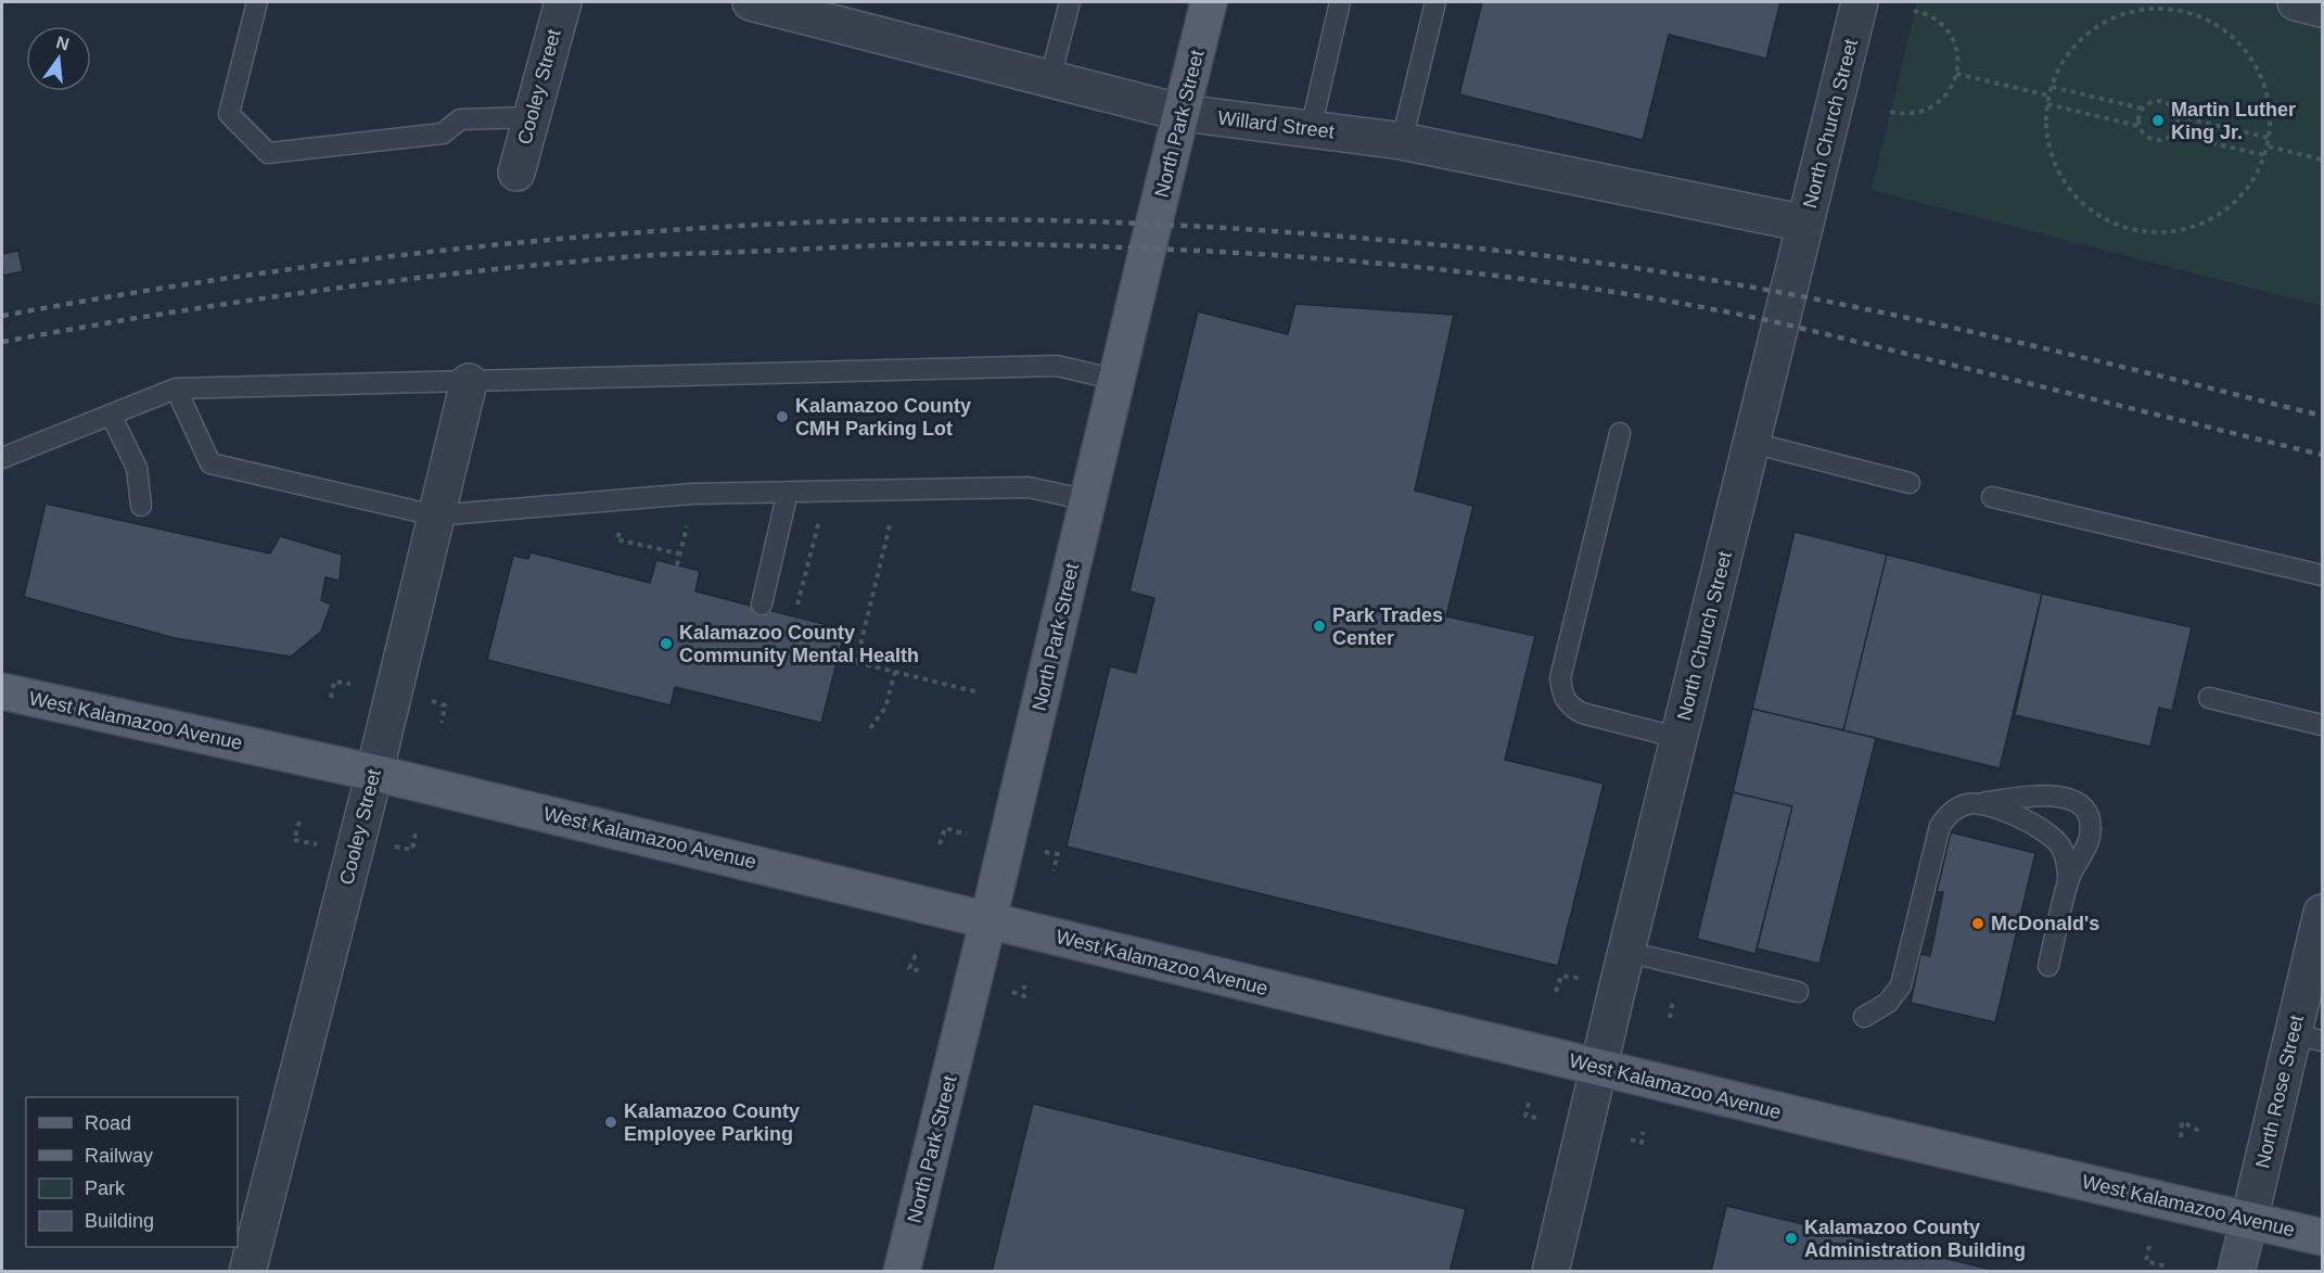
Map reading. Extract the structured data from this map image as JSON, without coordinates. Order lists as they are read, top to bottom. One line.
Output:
{"streets":{"main road":["North Park Street","West Kalamazoo Avenue"],"street":["Cooley Street","North Church Street","Willard Street","North Rose Street"]},"crossings":[["Cooley Street","West Kalamazoo Avenue"],["North Park Street","Willard Street"],["North Park Street","West Kalamazoo Avenue"],["North Church Street","Willard Street"],["North Church Street","West Kalamazoo Avenue"],["West Kalamazoo Avenue","North Rose Street"]],"places":["Martin Luther King Jr.","Kalamazoo County CMH Parking Lot","Park Trades Center","Kalamazoo County Community Mental Health","McDonald's","Kalamazoo County Employee Parking","Kalamazoo County Administration Building"],"legend":["Road","Railway","Park","Building"],"north":"top"}
